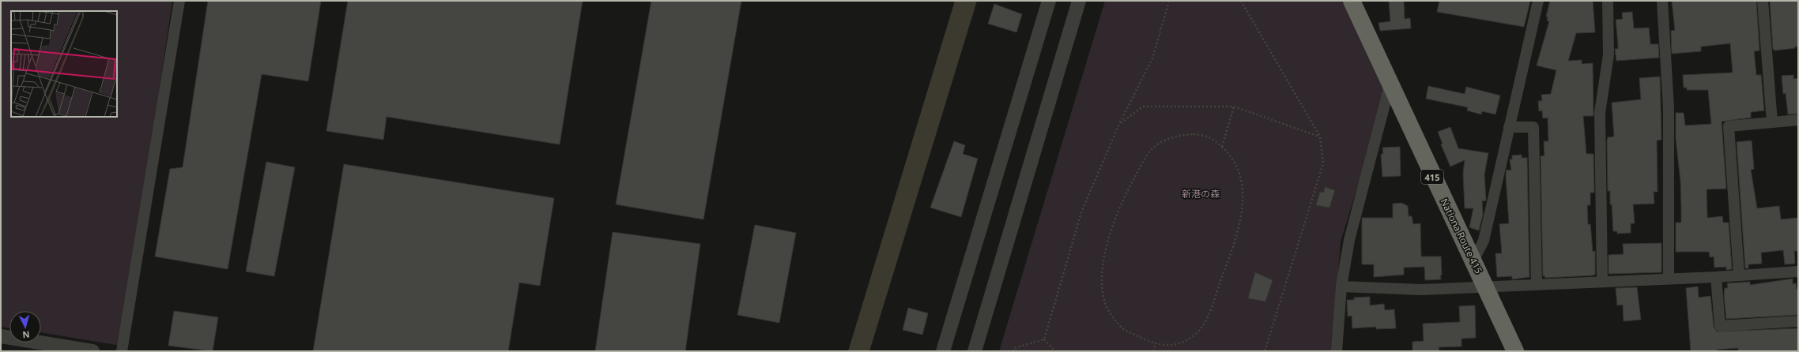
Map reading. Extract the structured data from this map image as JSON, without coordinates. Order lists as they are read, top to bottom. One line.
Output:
{"streets":{"highway":["415","Nationa Route 415"]},"parks":["新港の森"],"north":"bottom"}
